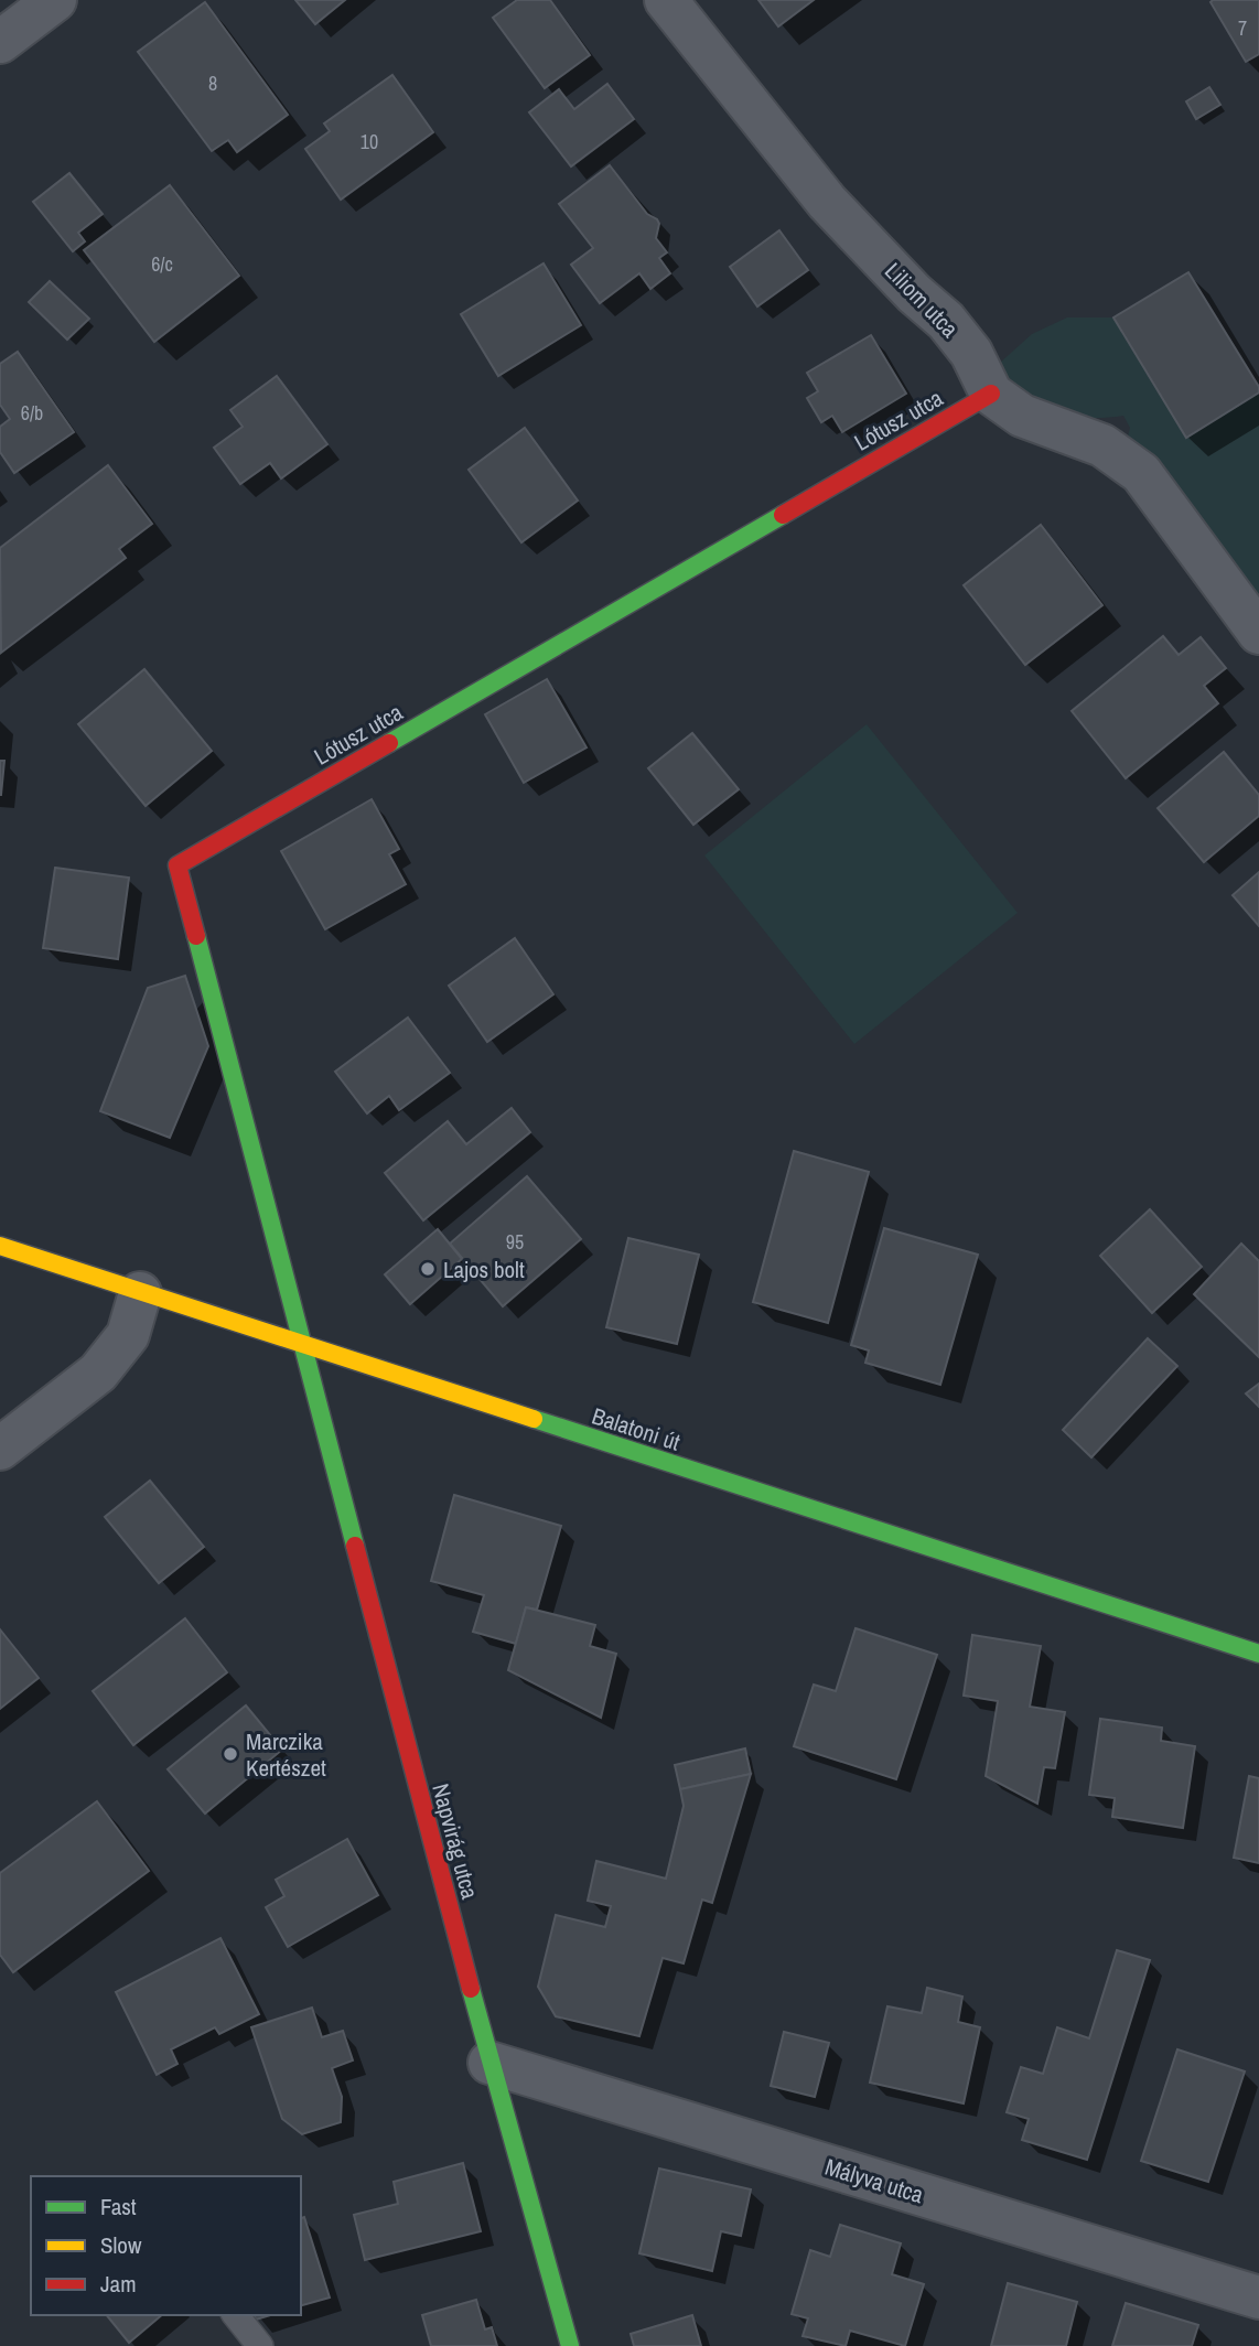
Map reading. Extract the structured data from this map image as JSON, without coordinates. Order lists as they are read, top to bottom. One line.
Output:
{"streets":{"street":["Liliom utca","Lótusz utca","Balatoni út","Napvirág utca","Mályva utca"]},"crossings":[["Liliom utca","Lótusz utca"],["Lótusz utca","Balatoni út"],["Lótusz utca","Napvirág utca"],["Balatoni út","Napvirág utca"],["Napvirág utca","Mályva utca"]],"places":["Lajos bolt","Marczika Kertészet"],"house_numbers":["7","8","10","6/c","6/b","95"],"legend":["Fast","Slow","Jam"]}
